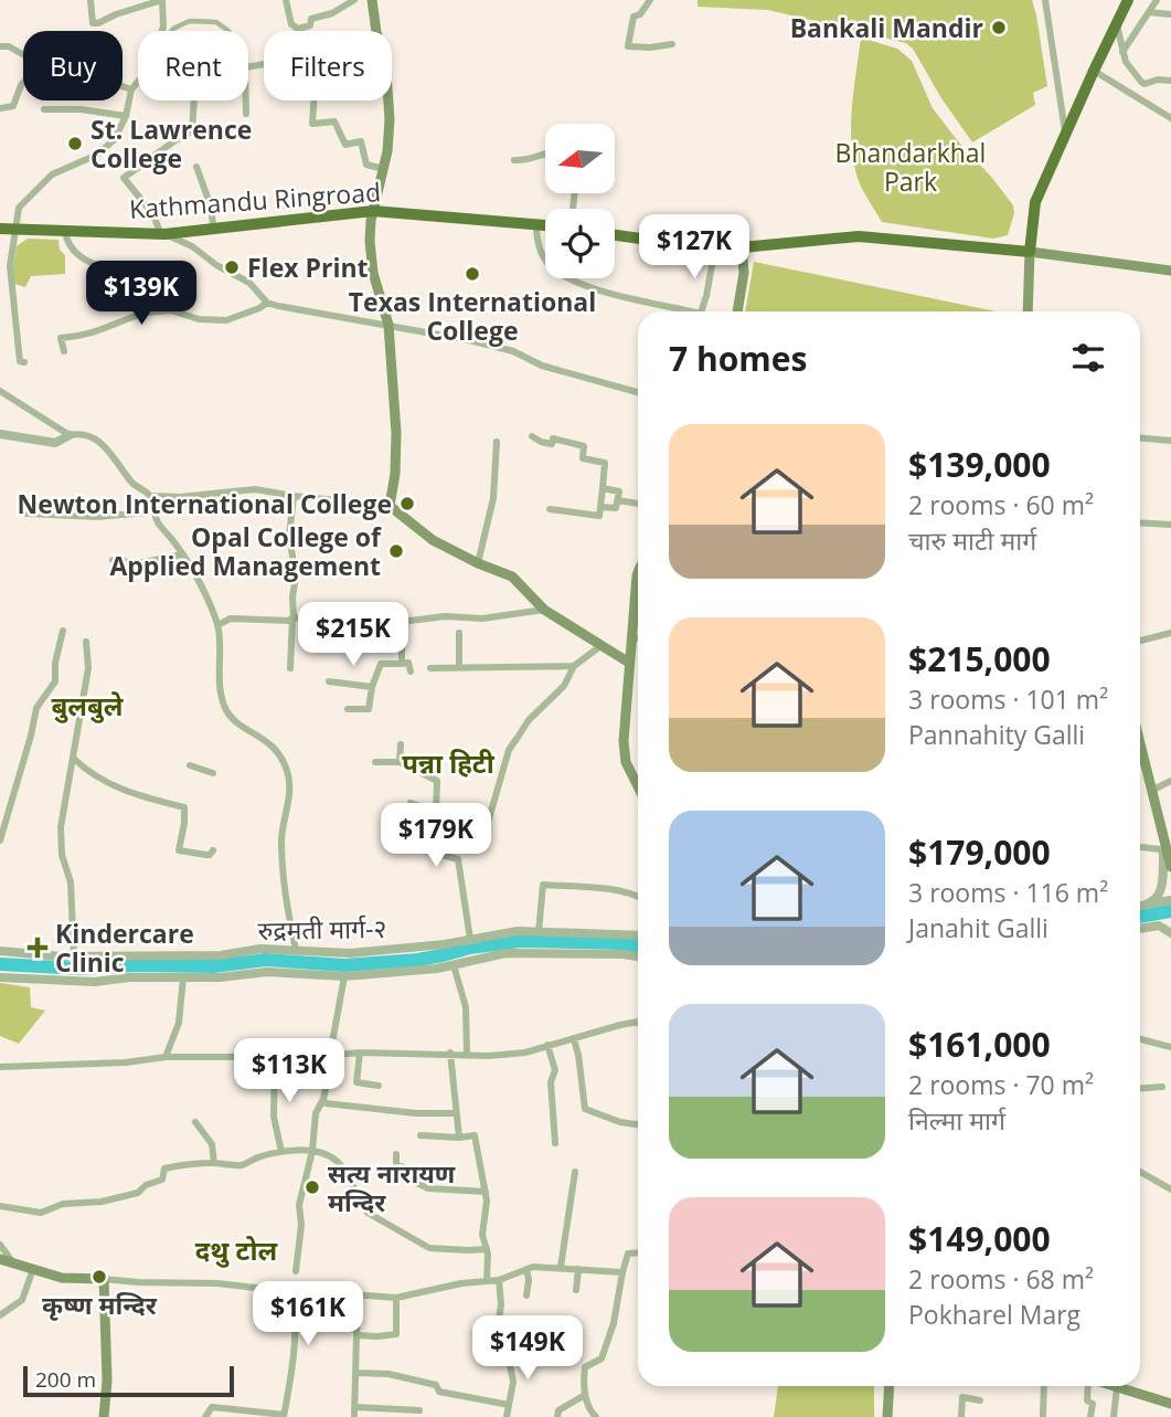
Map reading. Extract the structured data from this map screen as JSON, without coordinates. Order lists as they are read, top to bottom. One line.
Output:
{"streets":{"highway":["Kathmandu Ringroad"],"street":["रुद्रमती मार्ग-२"]},"districts":["बुलबुले","पन्ना हिटी","दथु टोल"],"parks":["Bhandarkhal Park"],"places":{"other":["Bankali Mandir","St. Lawrence College","Flex Print","Texas International College","Newton International College","Opal College of Applied Management","सत्य नारायण मन्दिर","कृष्ण मन्दिर"],"health":["Kindercare Clinic"]},"scale_bar":"200 m","north":"left","page":{"chip":["Buy","Rent","Filters"],"price":["$127K","$139K","$215K","$179K","$113K","$161K","$149K"],"heading":"7 homes","list":[{"name":"$139,000","note":"2 rooms · 60 m² · चारु माटी मार्ग"},{"name":"$215,000","note":"3 rooms · 101 m² · Pannahity Galli"},{"name":"$179,000","note":"3 rooms · 116 m² · Janahit Galli"},{"name":"$161,000","note":"2 rooms · 70 m² · निल्मा मार्ग"},{"name":"$149,000","note":"2 rooms · 68 m² · Pokharel Marg"}],"scale":"200 m"}}
